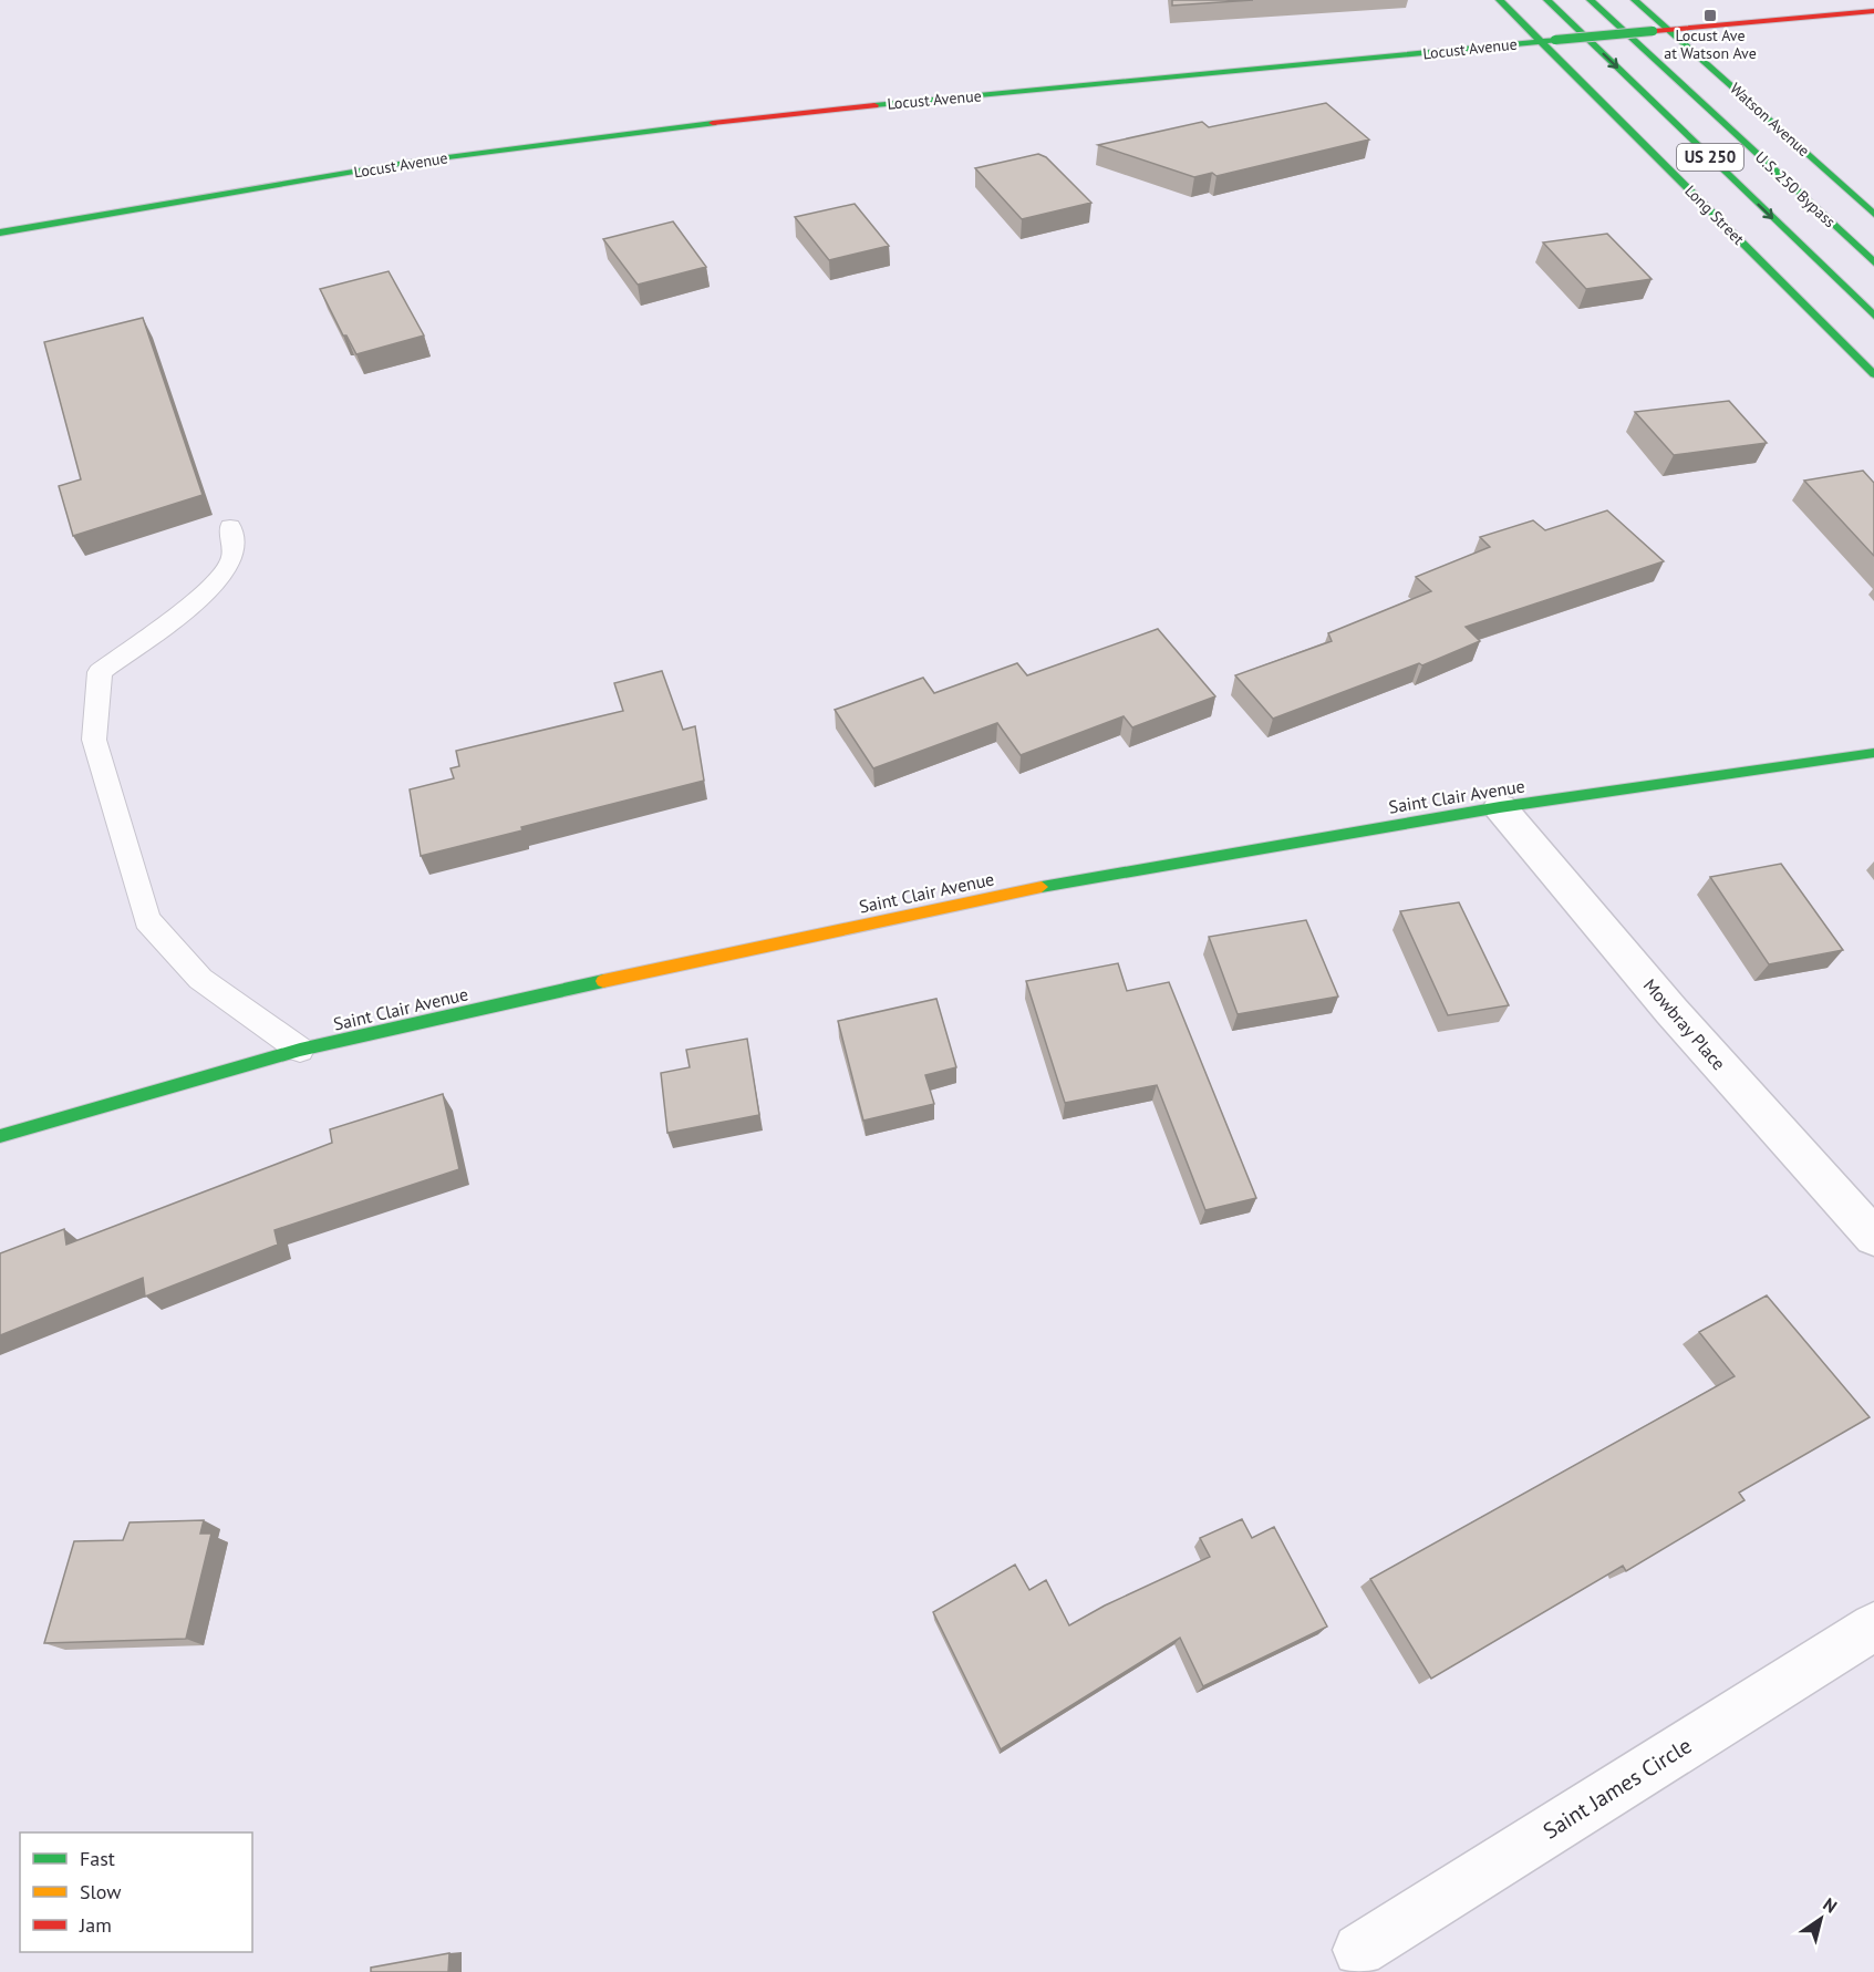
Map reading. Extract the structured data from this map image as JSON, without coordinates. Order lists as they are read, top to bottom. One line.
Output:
{"streets":{"main road":["Locust Avenue","Watson Avenue","US 250","U.S. 250 Bypass","Long Street","Saint Clair Avenue"],"street":["Mowbray Place","Saint James Circle"]},"crossings":[["Locust Avenue","Watson Avenue"],["Locust Avenue","Long Street"],["Saint Clair Avenue","Mowbray Place"]],"places":{"transit":["Locust Ave at Watson Ave"]},"legend":["Fast","Slow","Jam"],"north":"top right"}
